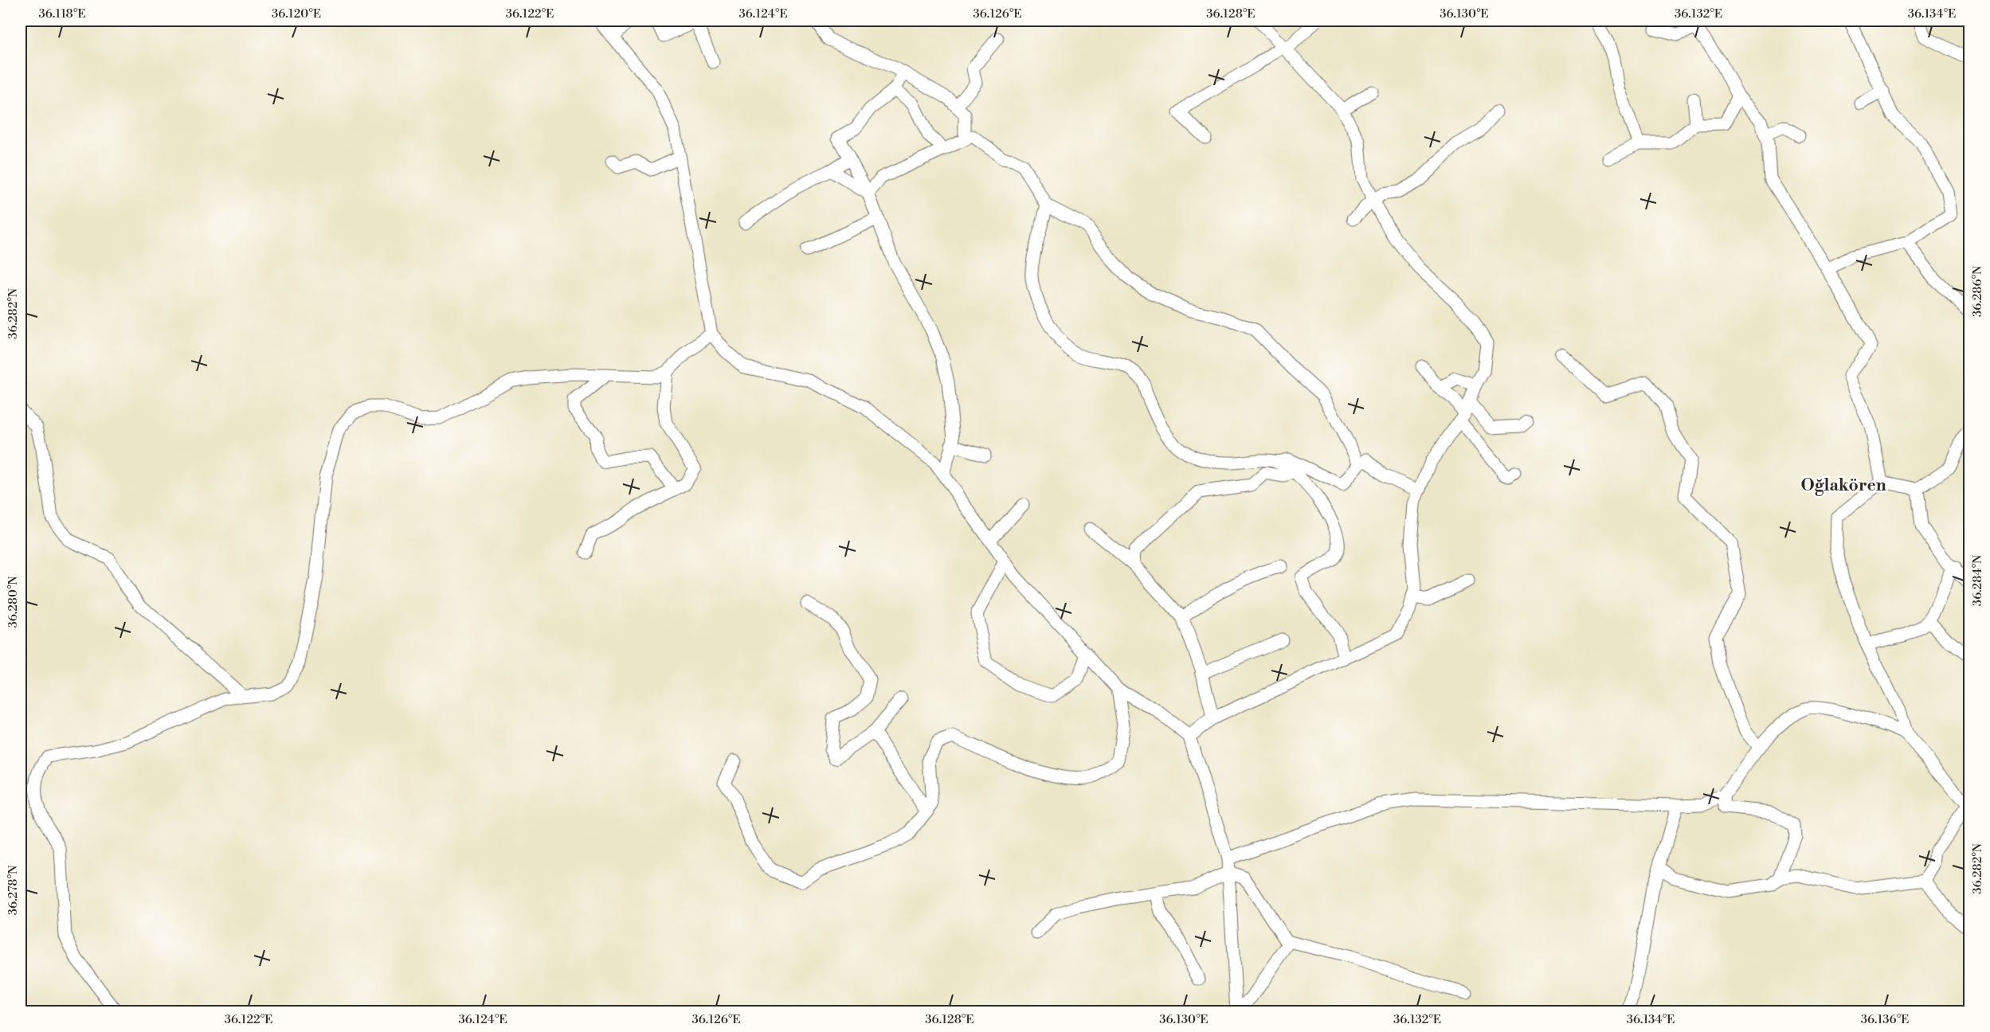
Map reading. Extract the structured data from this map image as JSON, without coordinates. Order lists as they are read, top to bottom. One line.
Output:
{"districts":["Oğlakören"],"coordinates":["36.118°E","36.120°E","36.122°E","36.124°E","36.126°E","36.128°E","36.130°E","36.132°E","36.134°E","36.286°N","36.282°N","36.284°N","36.280°N","36.278°N","36.136°E"]}
